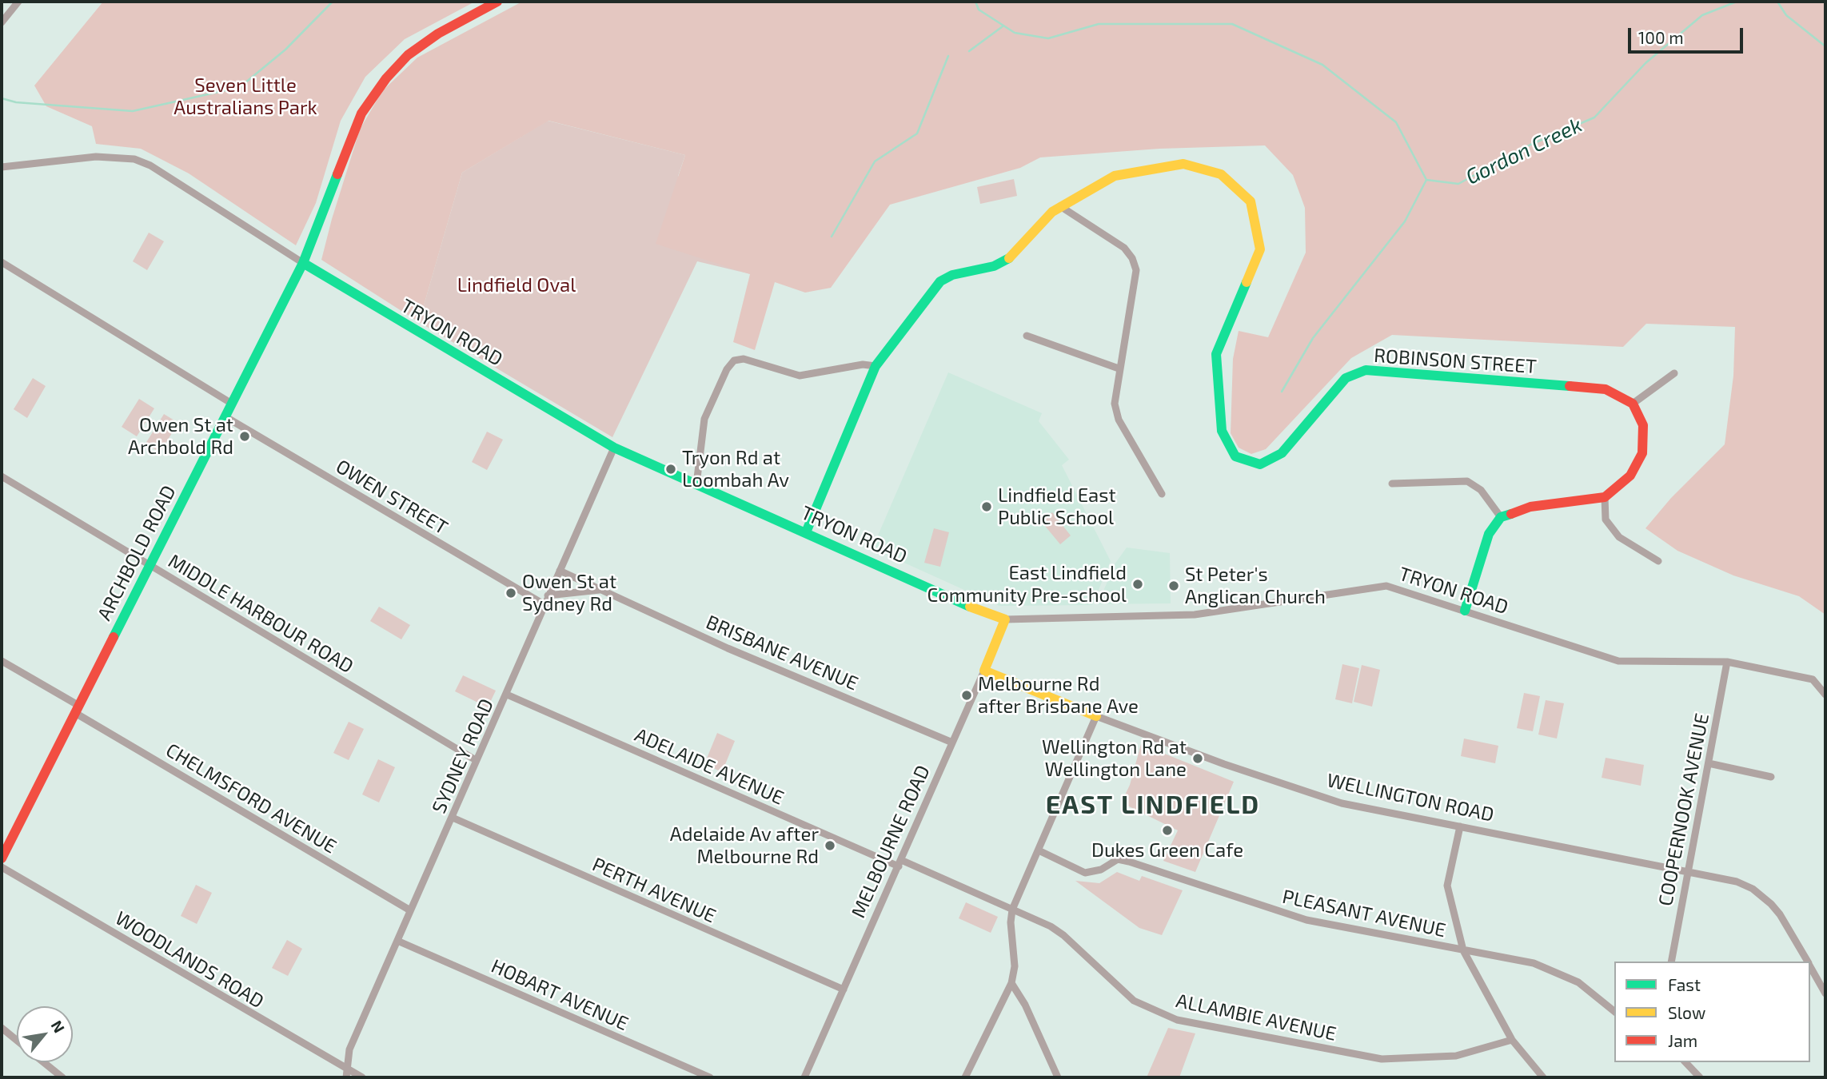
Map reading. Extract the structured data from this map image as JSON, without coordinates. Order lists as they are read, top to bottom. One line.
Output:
{"streets":{"street":["TRYON ROAD","ROBINSON STREET","OWEN STREET","ARCHBOLD ROAD","MIDDLE HARBOUR ROAD","BRISBANE AVENUE","SYDNEY ROAD","ADELAIDE AVENUE","WELLINGTON ROAD","CHELMSFORD AVENUE","COOPERNOOK AVENUE","MELBOURNE ROAD","PERTH AVENUE","PLEASANT AVENUE","WOODLANDS ROAD","HOBART AVENUE","ALLAMBIE AVENUE"]},"crossings":[["TRYON ROAD","ROBINSON STREET"],["TRYON ROAD","ARCHBOLD ROAD"],["TRYON ROAD","SYDNEY ROAD"],["TRYON ROAD","COOPERNOOK AVENUE"],["TRYON ROAD","MELBOURNE ROAD"],["OWEN STREET","ARCHBOLD ROAD"],["OWEN STREET","SYDNEY ROAD"],["ARCHBOLD ROAD","MIDDLE HARBOUR ROAD"],["ARCHBOLD ROAD","CHELMSFORD AVENUE"],["MIDDLE HARBOUR ROAD","SYDNEY ROAD"],["BRISBANE AVENUE","SYDNEY ROAD"],["BRISBANE AVENUE","MELBOURNE ROAD"],["SYDNEY ROAD","ADELAIDE AVENUE"],["SYDNEY ROAD","CHELMSFORD AVENUE"],["SYDNEY ROAD","PERTH AVENUE"],["SYDNEY ROAD","WOODLANDS ROAD"],["SYDNEY ROAD","HOBART AVENUE"],["ADELAIDE AVENUE","MELBOURNE ROAD"],["ADELAIDE AVENUE","ALLAMBIE AVENUE"],["WELLINGTON ROAD","COOPERNOOK AVENUE"],["WELLINGTON ROAD","MELBOURNE ROAD"],["MELBOURNE ROAD","PERTH AVENUE"],["MELBOURNE ROAD","ALLAMBIE AVENUE"]],"districts":["EAST LINDFIELD"],"water":["Gordon Creek"],"parks":["Seven Little Australians Park","Lindfield Oval"],"places":["Owen St at Archbold Rd","Tryon Rd at Loombah Av","Lindfield East Public School","East Lindfield Community Pre-school","St Peter's Anglican Church","Owen St at Sydney Rd","Melbourne Rd after Brisbane Ave","Wellington Rd at Wellington Lane","Dukes Green Cafe","Adelaide Av after Melbourne Rd"],"legend":["Fast","Slow","Jam"],"scale_bar":"100 m","north":"top right"}
